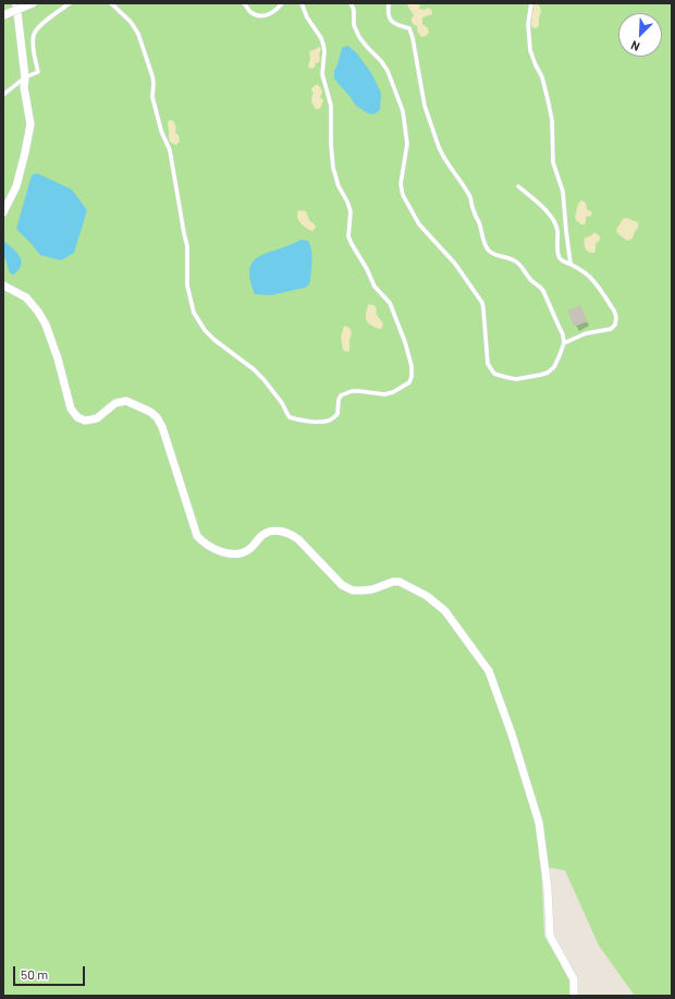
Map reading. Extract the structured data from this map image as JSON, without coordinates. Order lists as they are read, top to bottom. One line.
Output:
{"scale_bar":"50 m","north":"bottom left"}
